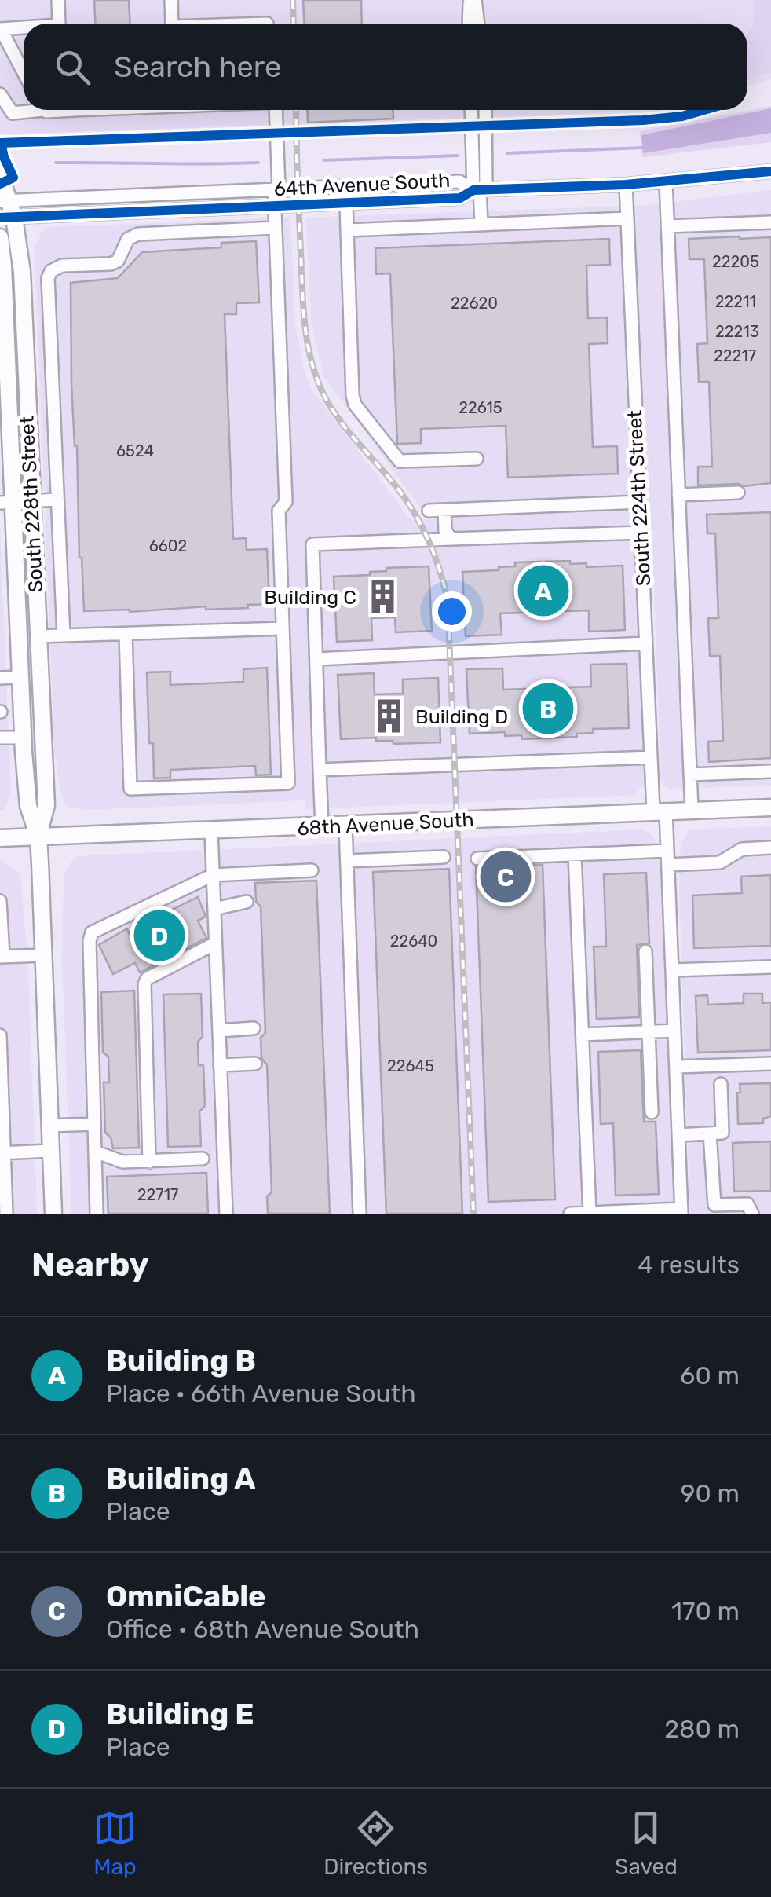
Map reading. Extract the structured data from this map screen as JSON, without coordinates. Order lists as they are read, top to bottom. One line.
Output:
{"streets":{"main road":["South 228th Street","68th Avenue South"],"street":["64th Avenue South","South 224th Street"]},"crossings":[["64th Avenue South","South 224th Street"],["64th Avenue South","South 228th Street"],["South 224th Street","68th Avenue South"],["South 228th Street","68th Avenue South"]],"places":{"building":["Building C","Building D"]},"house_numbers":["22205","22211","22620","22213","22217","22615","6524","6602","22640","22645","22717"],"page":{"search":"Search here","pins":["A","B","C","D"],"heading":["Nearby","4 results"],"list":[{"mark":"A","name":"Building B","note":"Place · 66th Avenue South","value":"60 m"},{"mark":"B","name":"Building A","note":"Place","value":"90 m"},{"mark":"C","name":"OmniCable","note":"Office · 68th Avenue South","value":"170 m"},{"mark":"D","name":"Building E","note":"Place","value":"280 m"}],"nav":["Map","Directions","Saved"]}}
